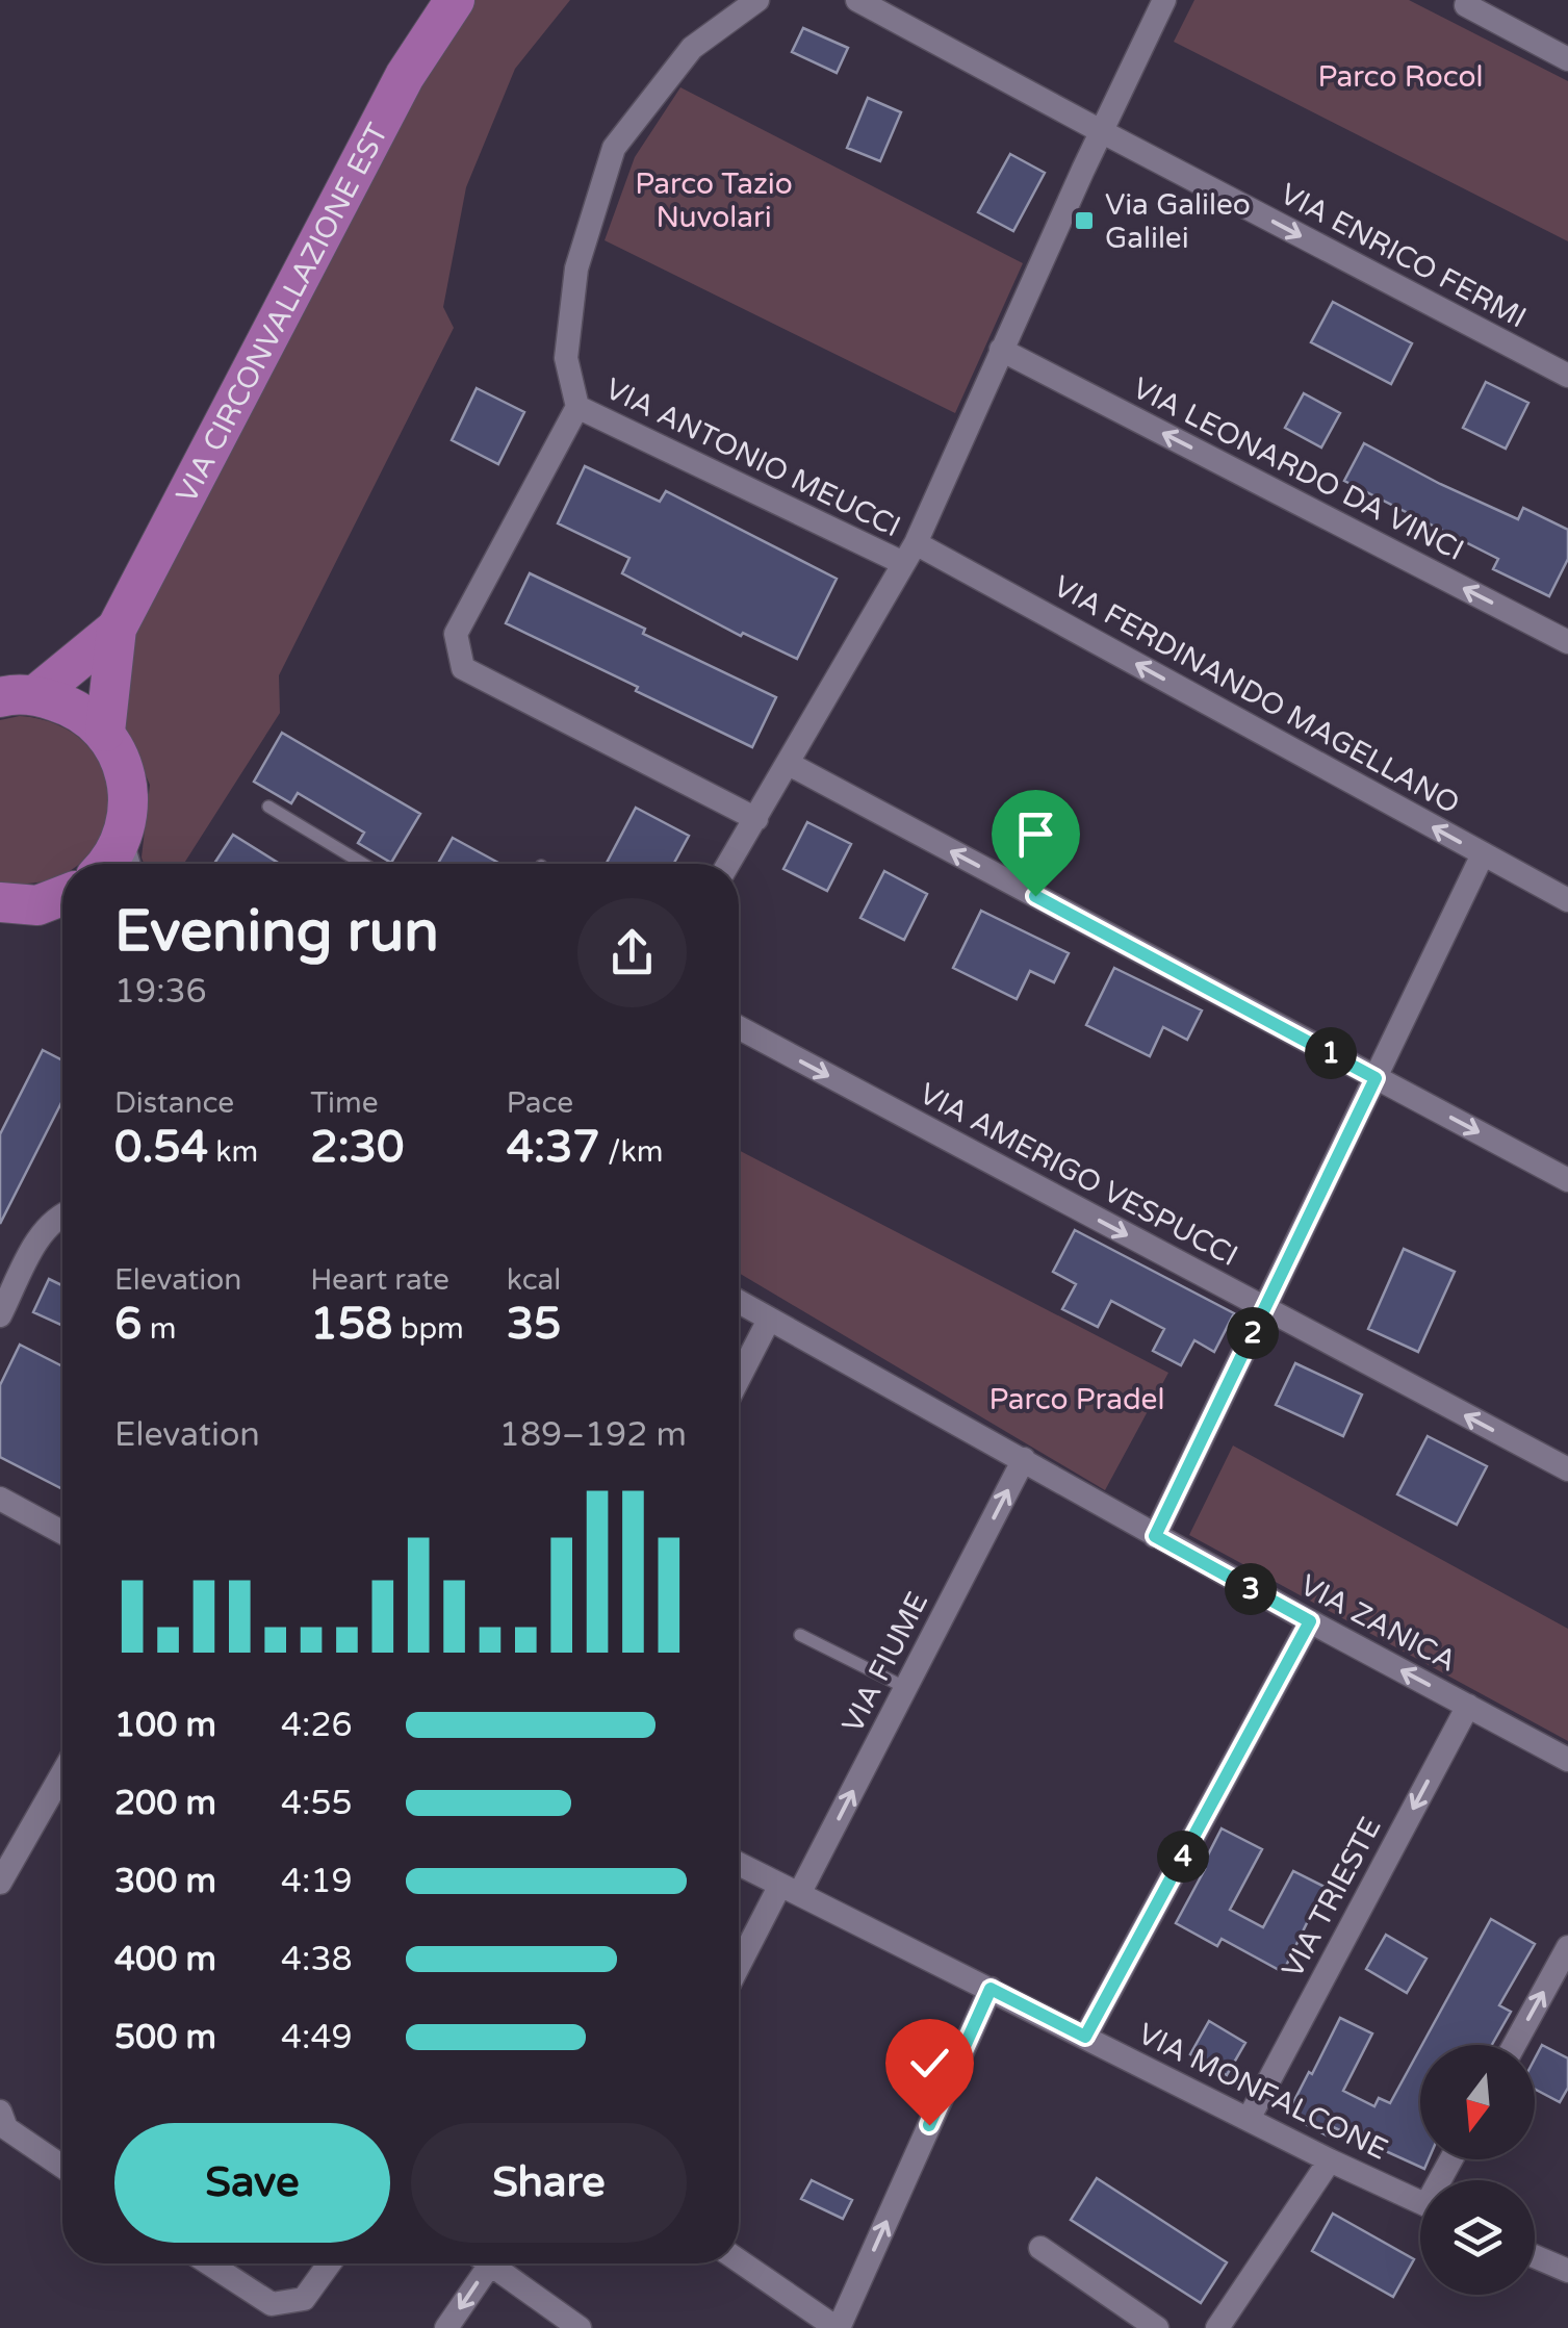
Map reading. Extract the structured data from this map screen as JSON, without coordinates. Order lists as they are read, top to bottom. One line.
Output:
{"streets":{"main road":["VIA CIRCONVALLAZIONE EST"],"street":["VIA ENRICO FERMI","VIA ANTONIO MEUCCI","VIA LEONARDO DA VINCI","VIA FERDINANDO MAGELLANO","VIA AMERIGO VESPUCCI","VIA ZANICA","VIA FIUME","VIA TRIESTE","VIA MONFALCONE"]},"crossings":[["VIA ANTONIO MEUCCI","VIA FERDINANDO MAGELLANO"],["VIA ZANICA","VIA FIUME"],["VIA ZANICA","VIA TRIESTE"],["VIA FIUME","VIA MONFALCONE"],["VIA TRIESTE","VIA MONFALCONE"]],"one_way":["VIA ENRICO FERMI","VIA LEONARDO DA VINCI","VIA FERDINANDO MAGELLANO","VIA FIUME"],"parks":["Parco Rocol","Parco Tazio Nuvolari","Parco Pradel"],"places":{"transit":["Via Galileo Galilei"]},"north":"bottom","page":{"heading":["Evening run","19:36"],"pins":["1","2","3","4"],"stats":[["Distance","0.54 km"],["Time","2:30"],["Pace","4:37 /km"],["Elevation","6 m"],["Heart rate","158 bpm"],["kcal","35"]],"chart":["Elevation","189–192 m"],"list":[{"name":"100 m","note":"4:26"},{"name":"200 m","note":"4:55"},{"name":"300 m","note":"4:19"},{"name":"400 m","note":"4:38"},{"name":"500 m","note":"4:49"}],"buttons":["Save","Share"]}}
